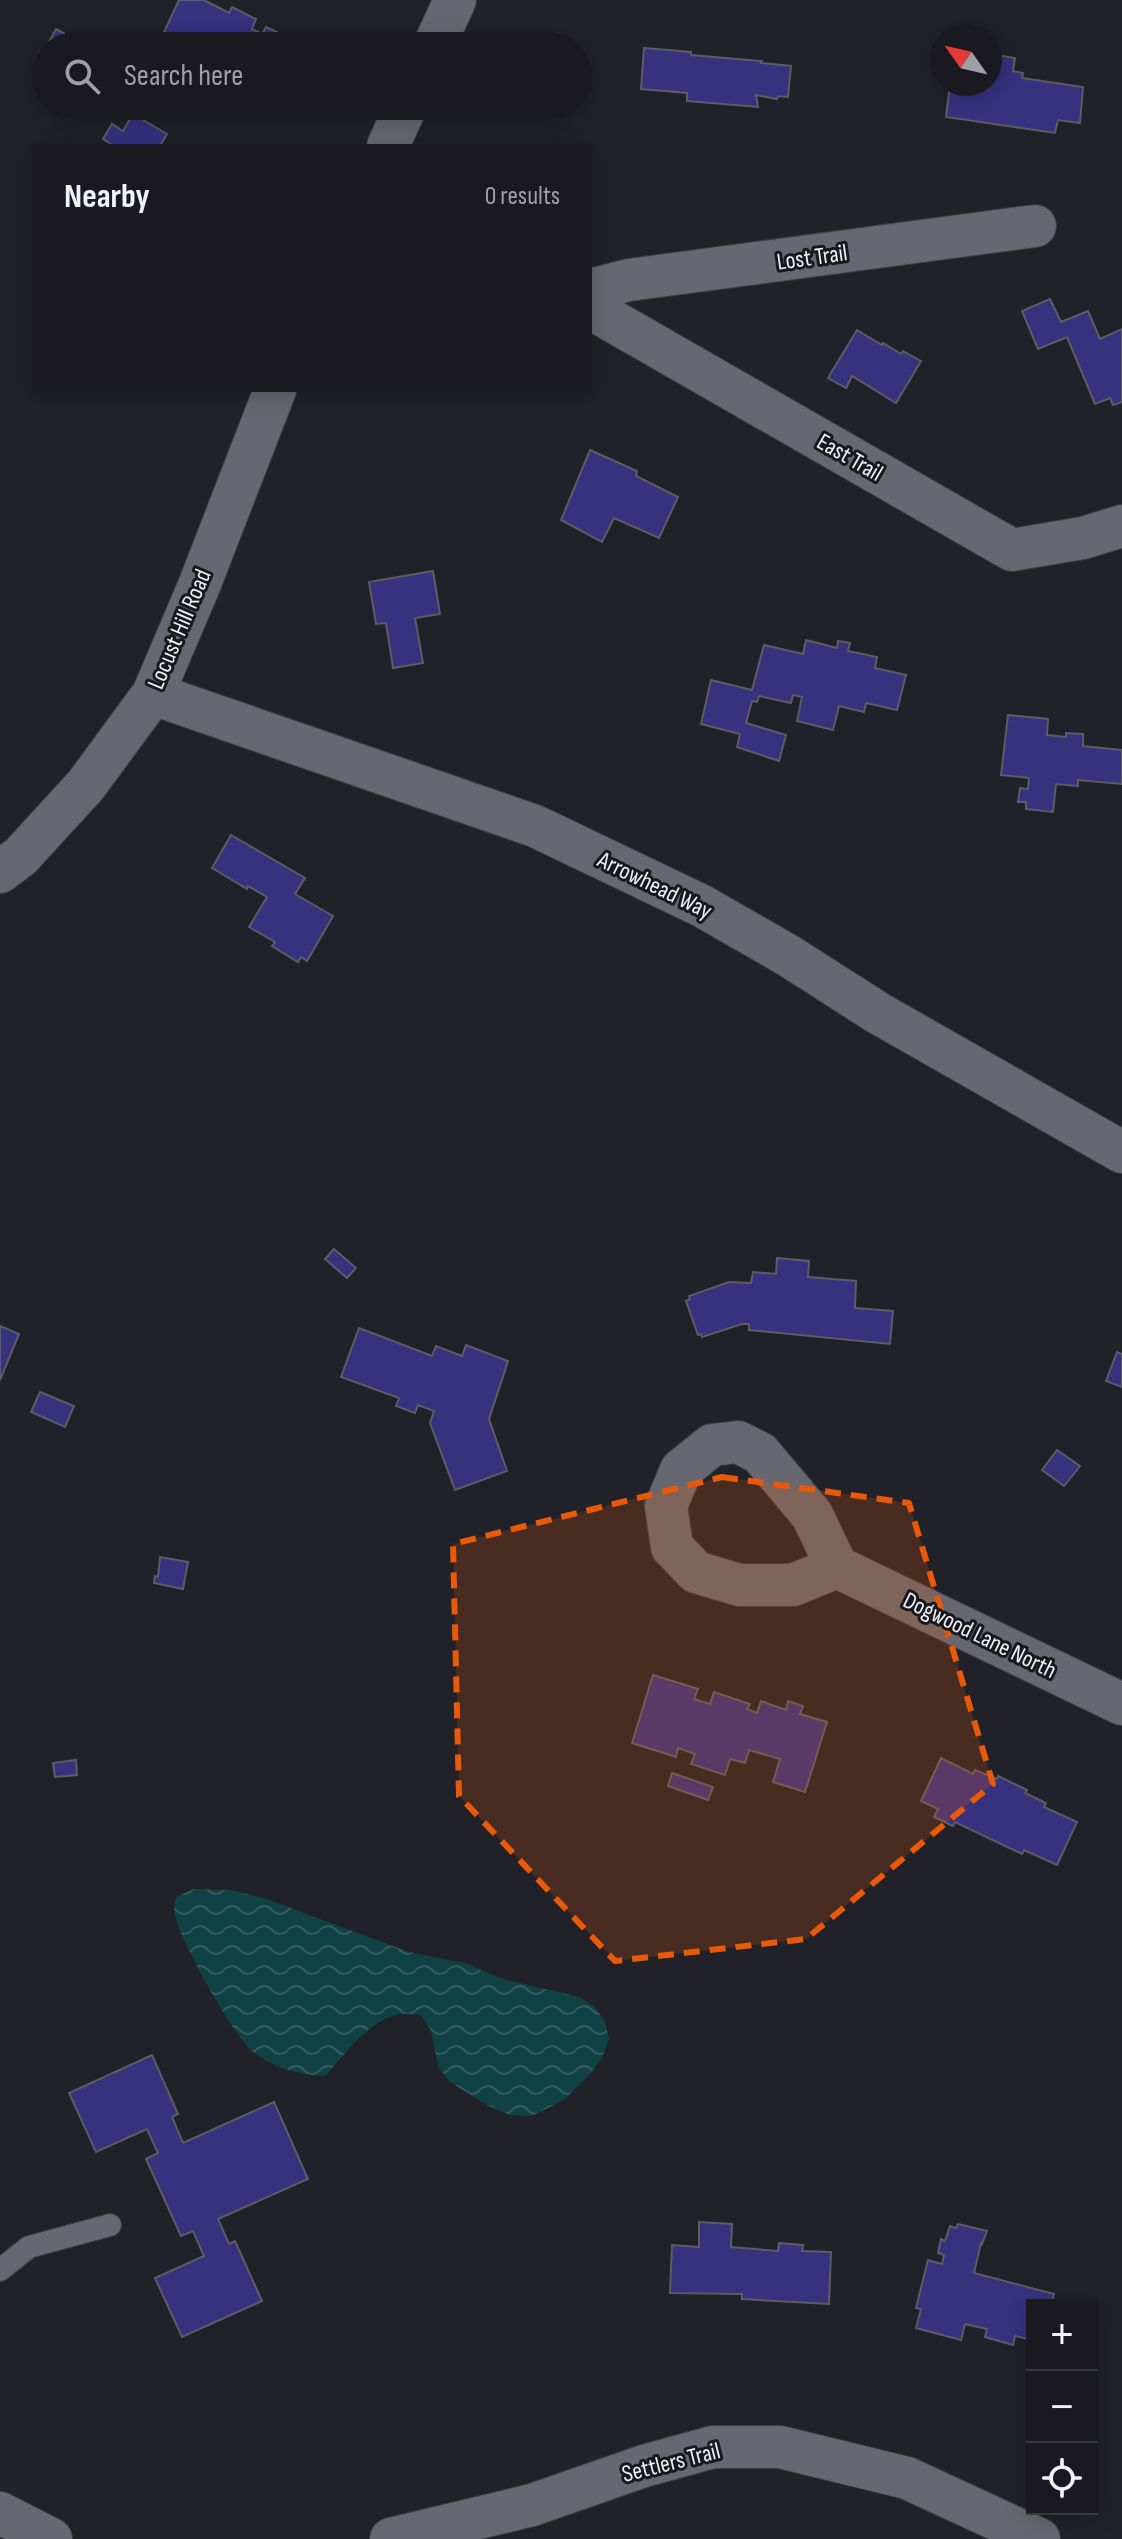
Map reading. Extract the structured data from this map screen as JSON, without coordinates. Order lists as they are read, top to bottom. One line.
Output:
{"streets":{"street":["Lost Trail","East Trail","Locust Hill Road","Arrowhead Way","Dogwood Lane North","Settlers Trail"]},"crossings":[["Locust Hill Road","Arrowhead Way"]],"north":"top left","page":{"search":"Search here","heading":["Nearby","0 results"],"map_buttons":["+","−"]}}
